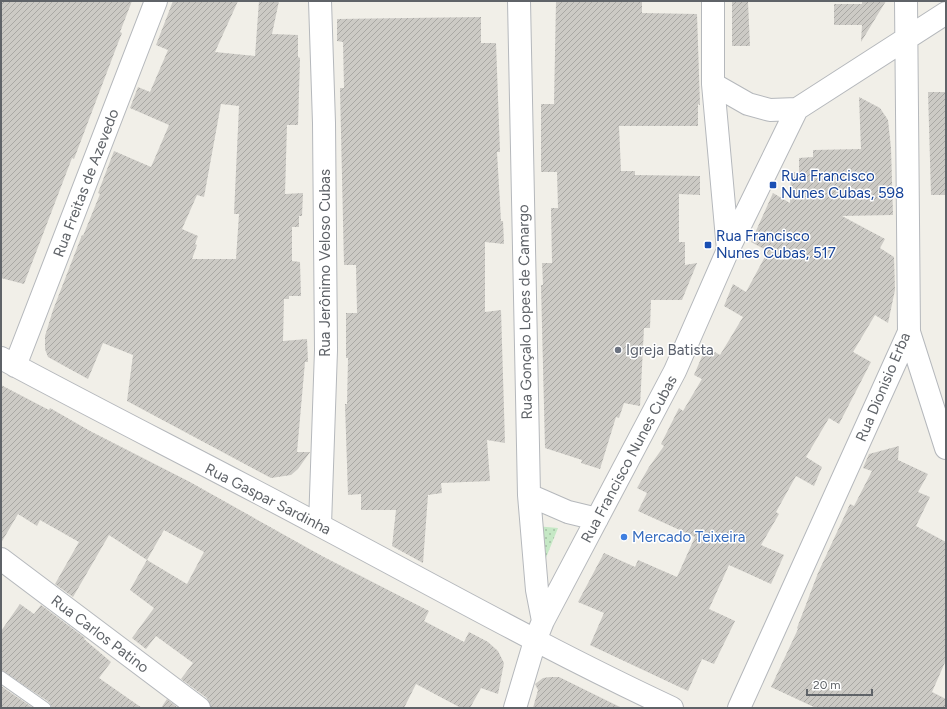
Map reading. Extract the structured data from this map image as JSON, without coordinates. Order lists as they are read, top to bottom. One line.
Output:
{"streets":{"street":["Rua Freitas de Azevedo","Rua Jerônimo Veloso Cubas","Rua Gonçalo Lopes de Camargo","Rua Dionisio Erba","Rua Francisco Nunes Cubas","Rua Gaspar Sardinha","Rua Carlos Patino"]},"crossings":[["Rua Freitas de Azevedo","Rua Gaspar Sardinha"],["Rua Jerônimo Veloso Cubas","Rua Gaspar Sardinha"],["Rua Gonçalo Lopes de Camargo","Rua Francisco Nunes Cubas"],["Rua Gonçalo Lopes de Camargo","Rua Gaspar Sardinha"],["Rua Francisco Nunes Cubas","Rua Gaspar Sardinha"]],"places":{"transit":["Rua Francisco Nunes Cubas, 598","Rua Francisco Nunes Cubas, 517"],"other":["Igreja Batista","Mercado Teixeira"]},"scale_bar":"20 m"}
